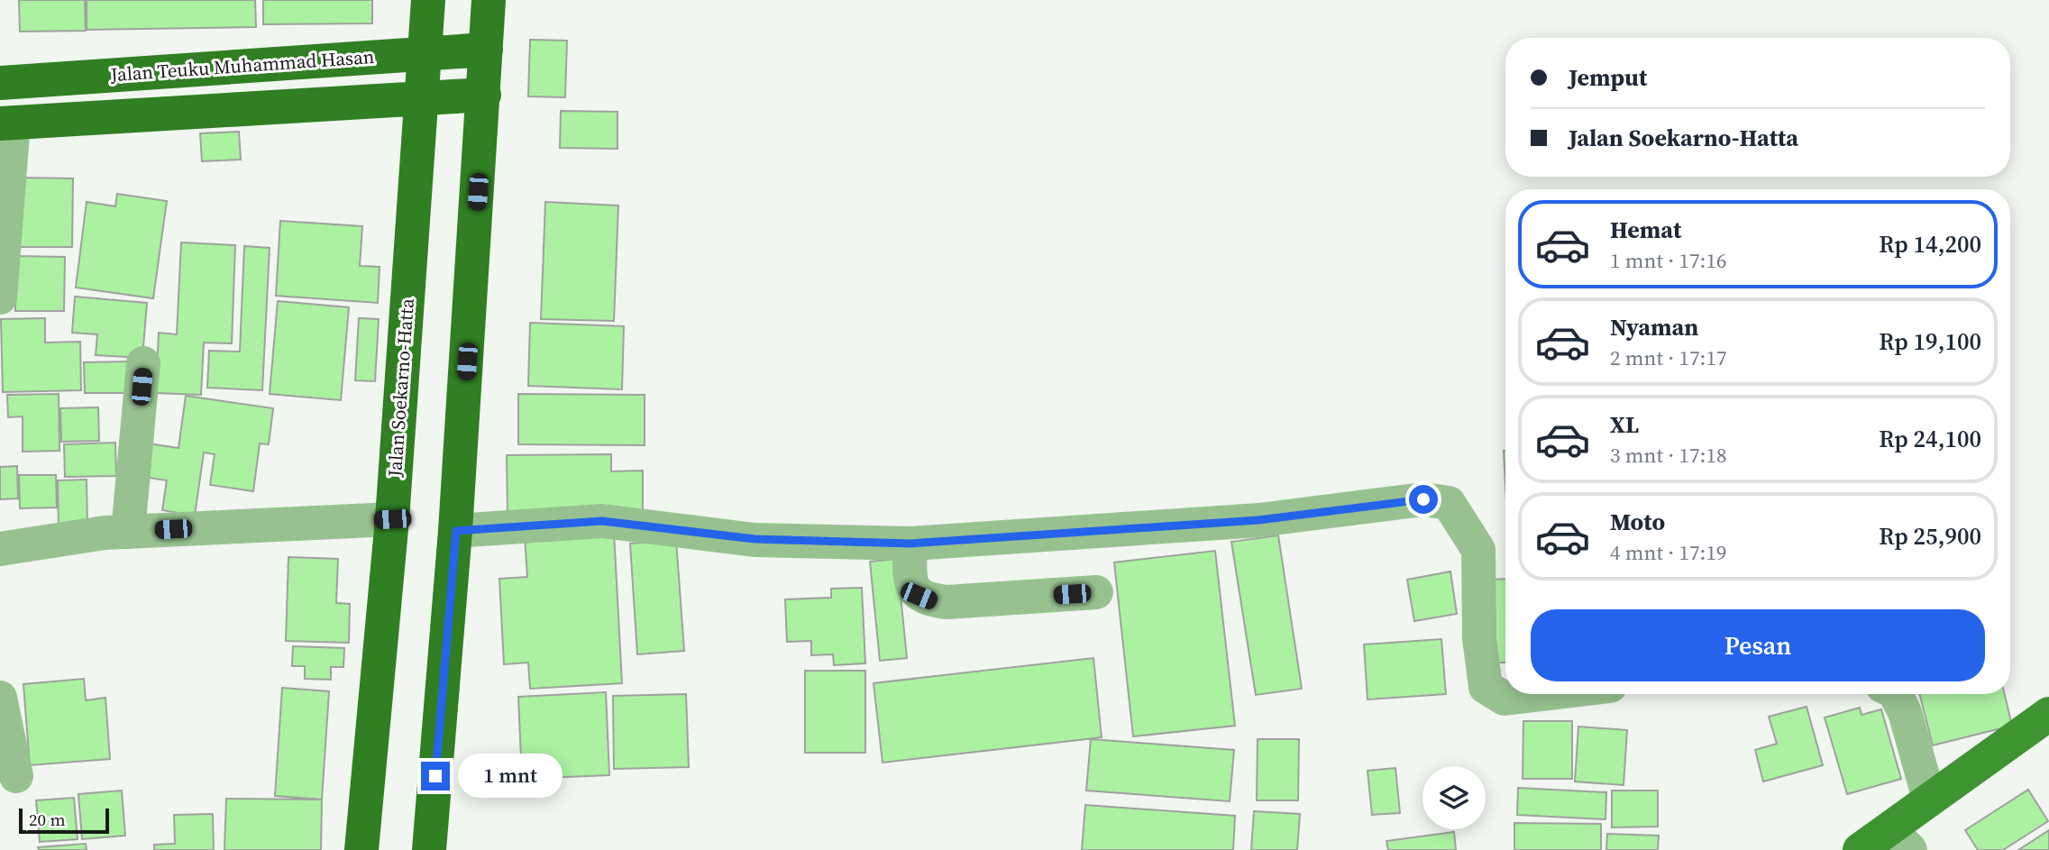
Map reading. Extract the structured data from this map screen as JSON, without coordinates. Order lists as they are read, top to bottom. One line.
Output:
{"streets":{"highway":["Jalan Teuku Muhammad Hasan","Jalan Soekarno-Hatta"]},"crossings":[["Jalan Teuku Muhammad Hasan","Jalan Soekarno-Hatta"]],"scale_bar":"20 m","page":{"banner":["Jemput","Jalan Soekarno-Hatta"],"list":[{"name":"Hemat","note":"1 mnt · 17:16","value":"Rp 14,200"},{"name":"Nyaman","note":"2 mnt · 17:17","value":"Rp 19,100"},{"name":"XL","note":"3 mnt · 17:18","value":"Rp 24,100"},{"name":"Moto","note":"4 mnt · 17:19","value":"Rp 25,900"}],"buttons":"Pesan","bubble":"1 mnt","scale":"20 m"}}
